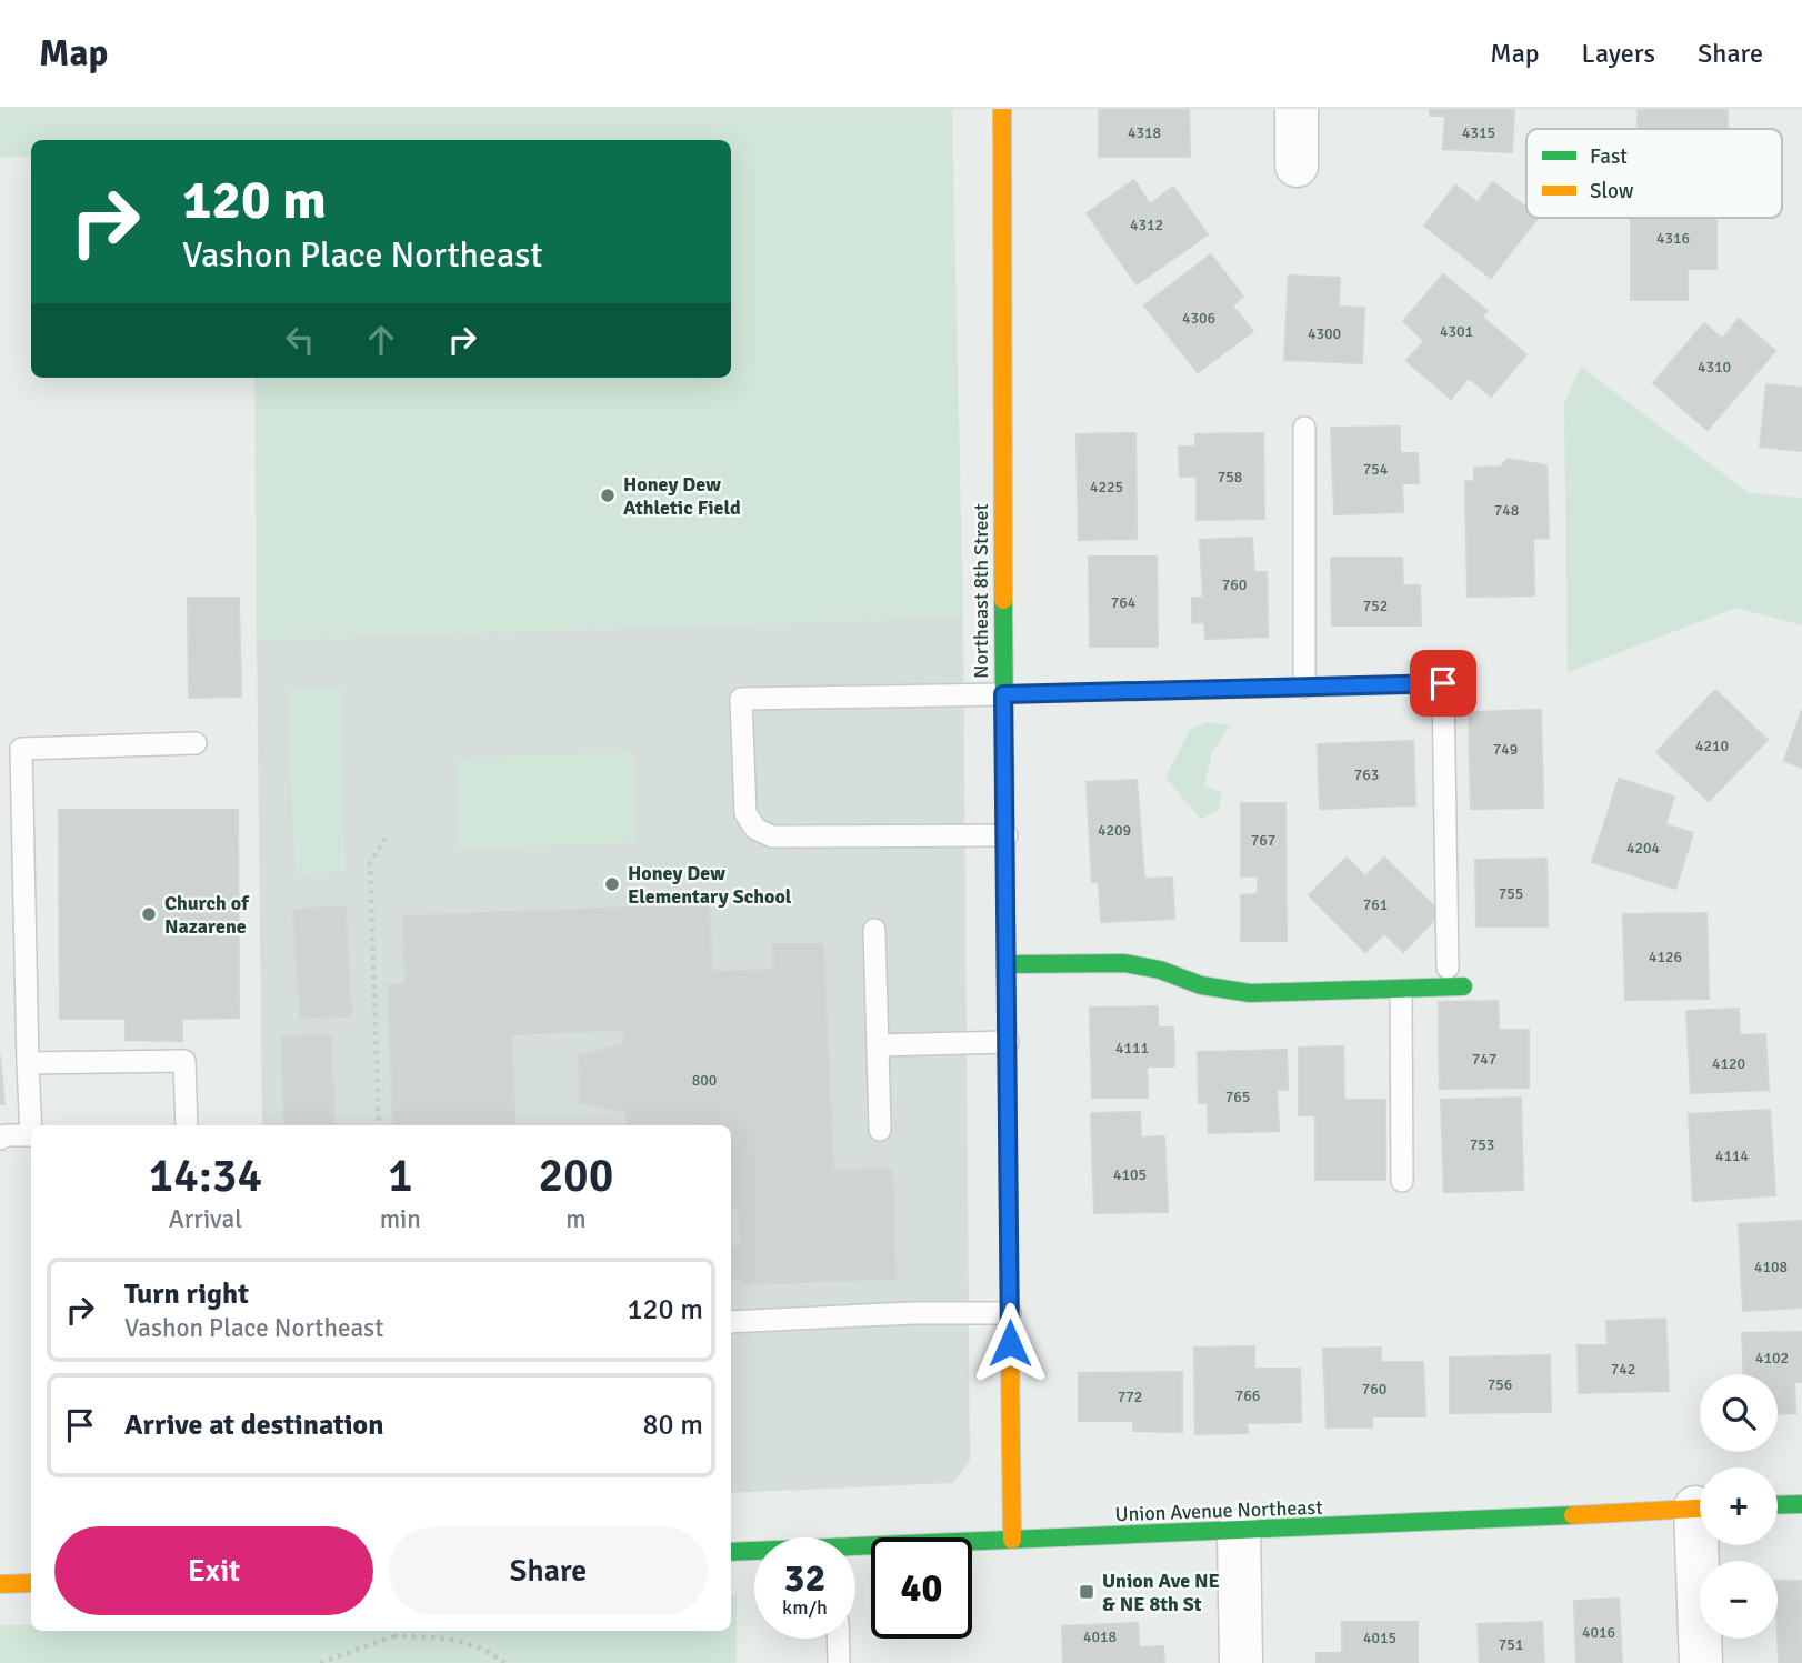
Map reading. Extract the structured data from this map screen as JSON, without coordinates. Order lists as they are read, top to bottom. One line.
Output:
{"streets":{"street":["Northeast 8th Street","Union Avenue Northeast"]},"crossings":[["Northeast 8th Street","Union Avenue Northeast"]],"places":{"other":["Honey Dew Athletic Field","Honey Dew Elementary School","Church of Nazarene"],"transit":["Union Ave NE & NE 8th St"]},"house_numbers":["4318","4315","4312","4316","4306","4301","4300","4310","754","758","4225","748","760","764","752","4210","749","763","4209","767","4204","755","761","4126","4111","747","4120","800","765","753","4114","4105","4108","4102","742","756","760","766","772","4016","4018","4015","751"],"legend":["Fast","Slow"],"page":{"header":"Map","nav":["Map","Layers","Share"],"turn":["120 m","Vashon Place Northeast"],"eta":["14:34","Arrival","1","min","200","m"],"list":[{"name":"Turn right","note":"Vashon Place Northeast","value":"120 m"},{"name":"Arrive at destination","value":"80 m"}],"map_buttons":["+","−"],"buttons":["Exit","Share"],"speed":"32 km/h","limit":"40"}}
